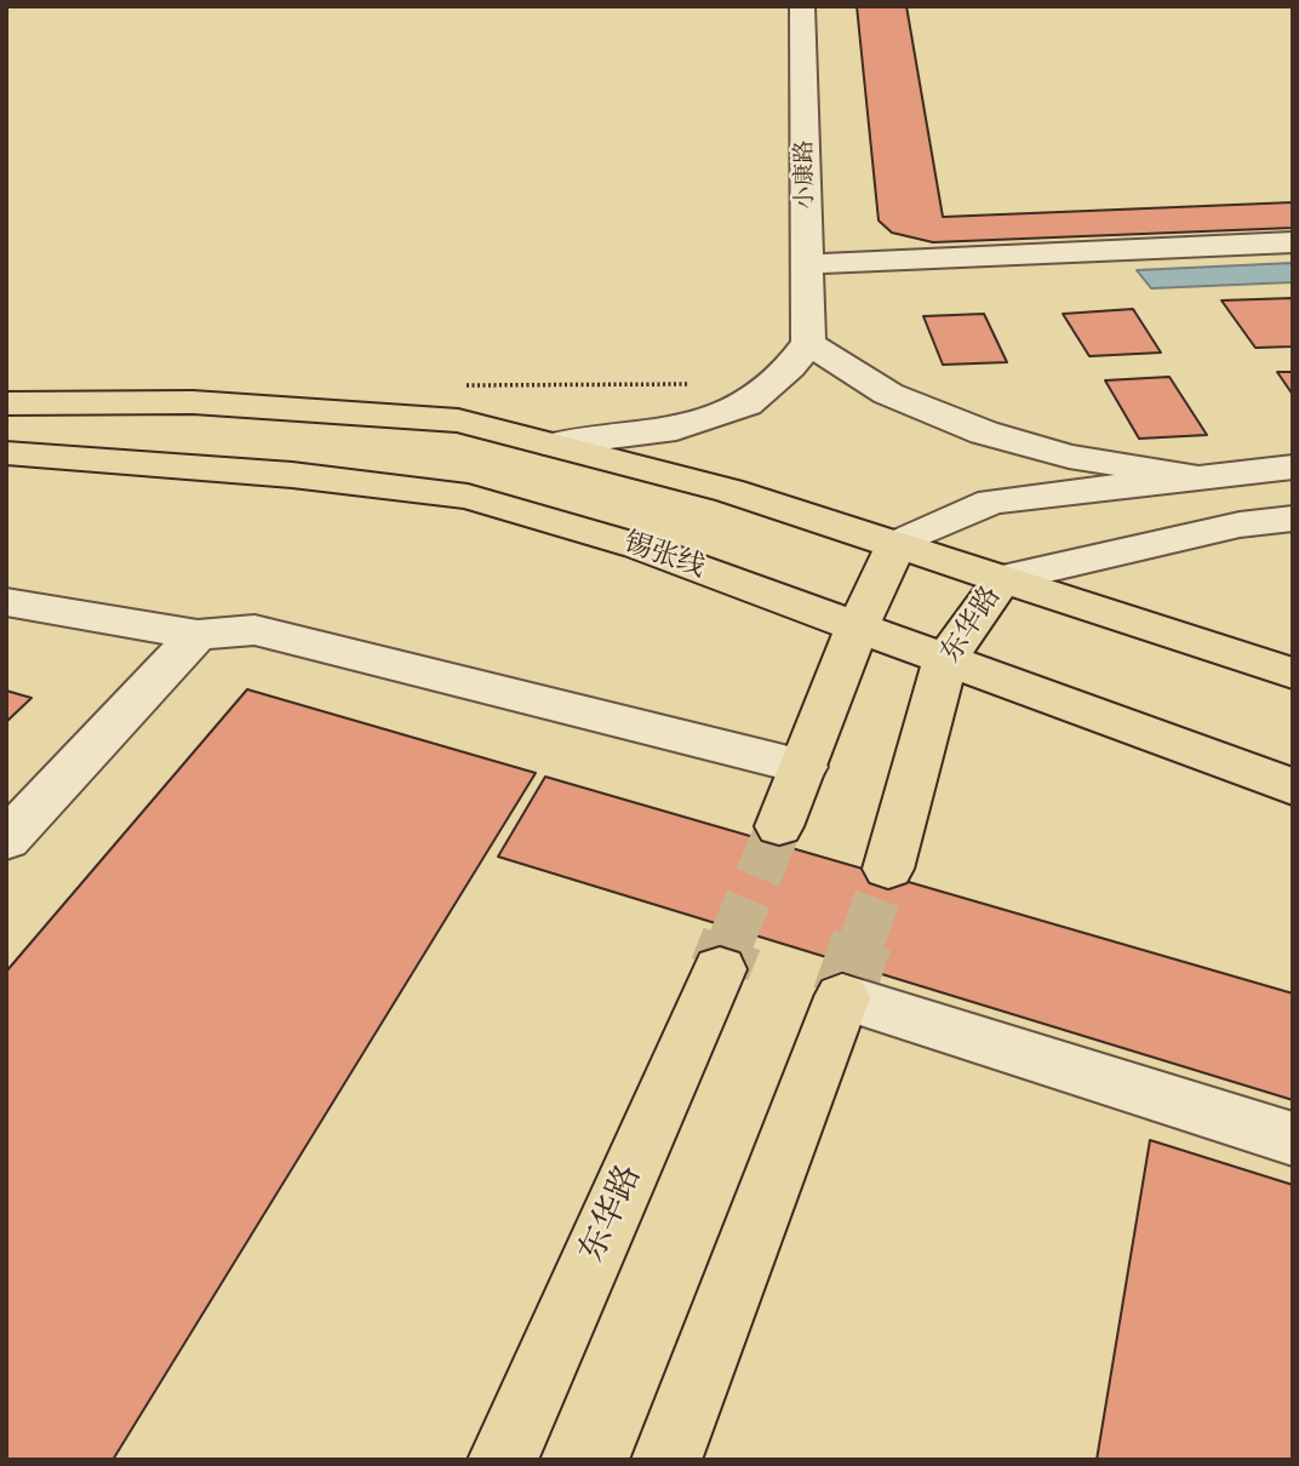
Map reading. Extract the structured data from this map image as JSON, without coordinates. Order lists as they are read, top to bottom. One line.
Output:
{"streets":{"main road":["锡张线","东华路"],"street":["小康路"]},"crossings":[["锡张线","东华路"]]}
